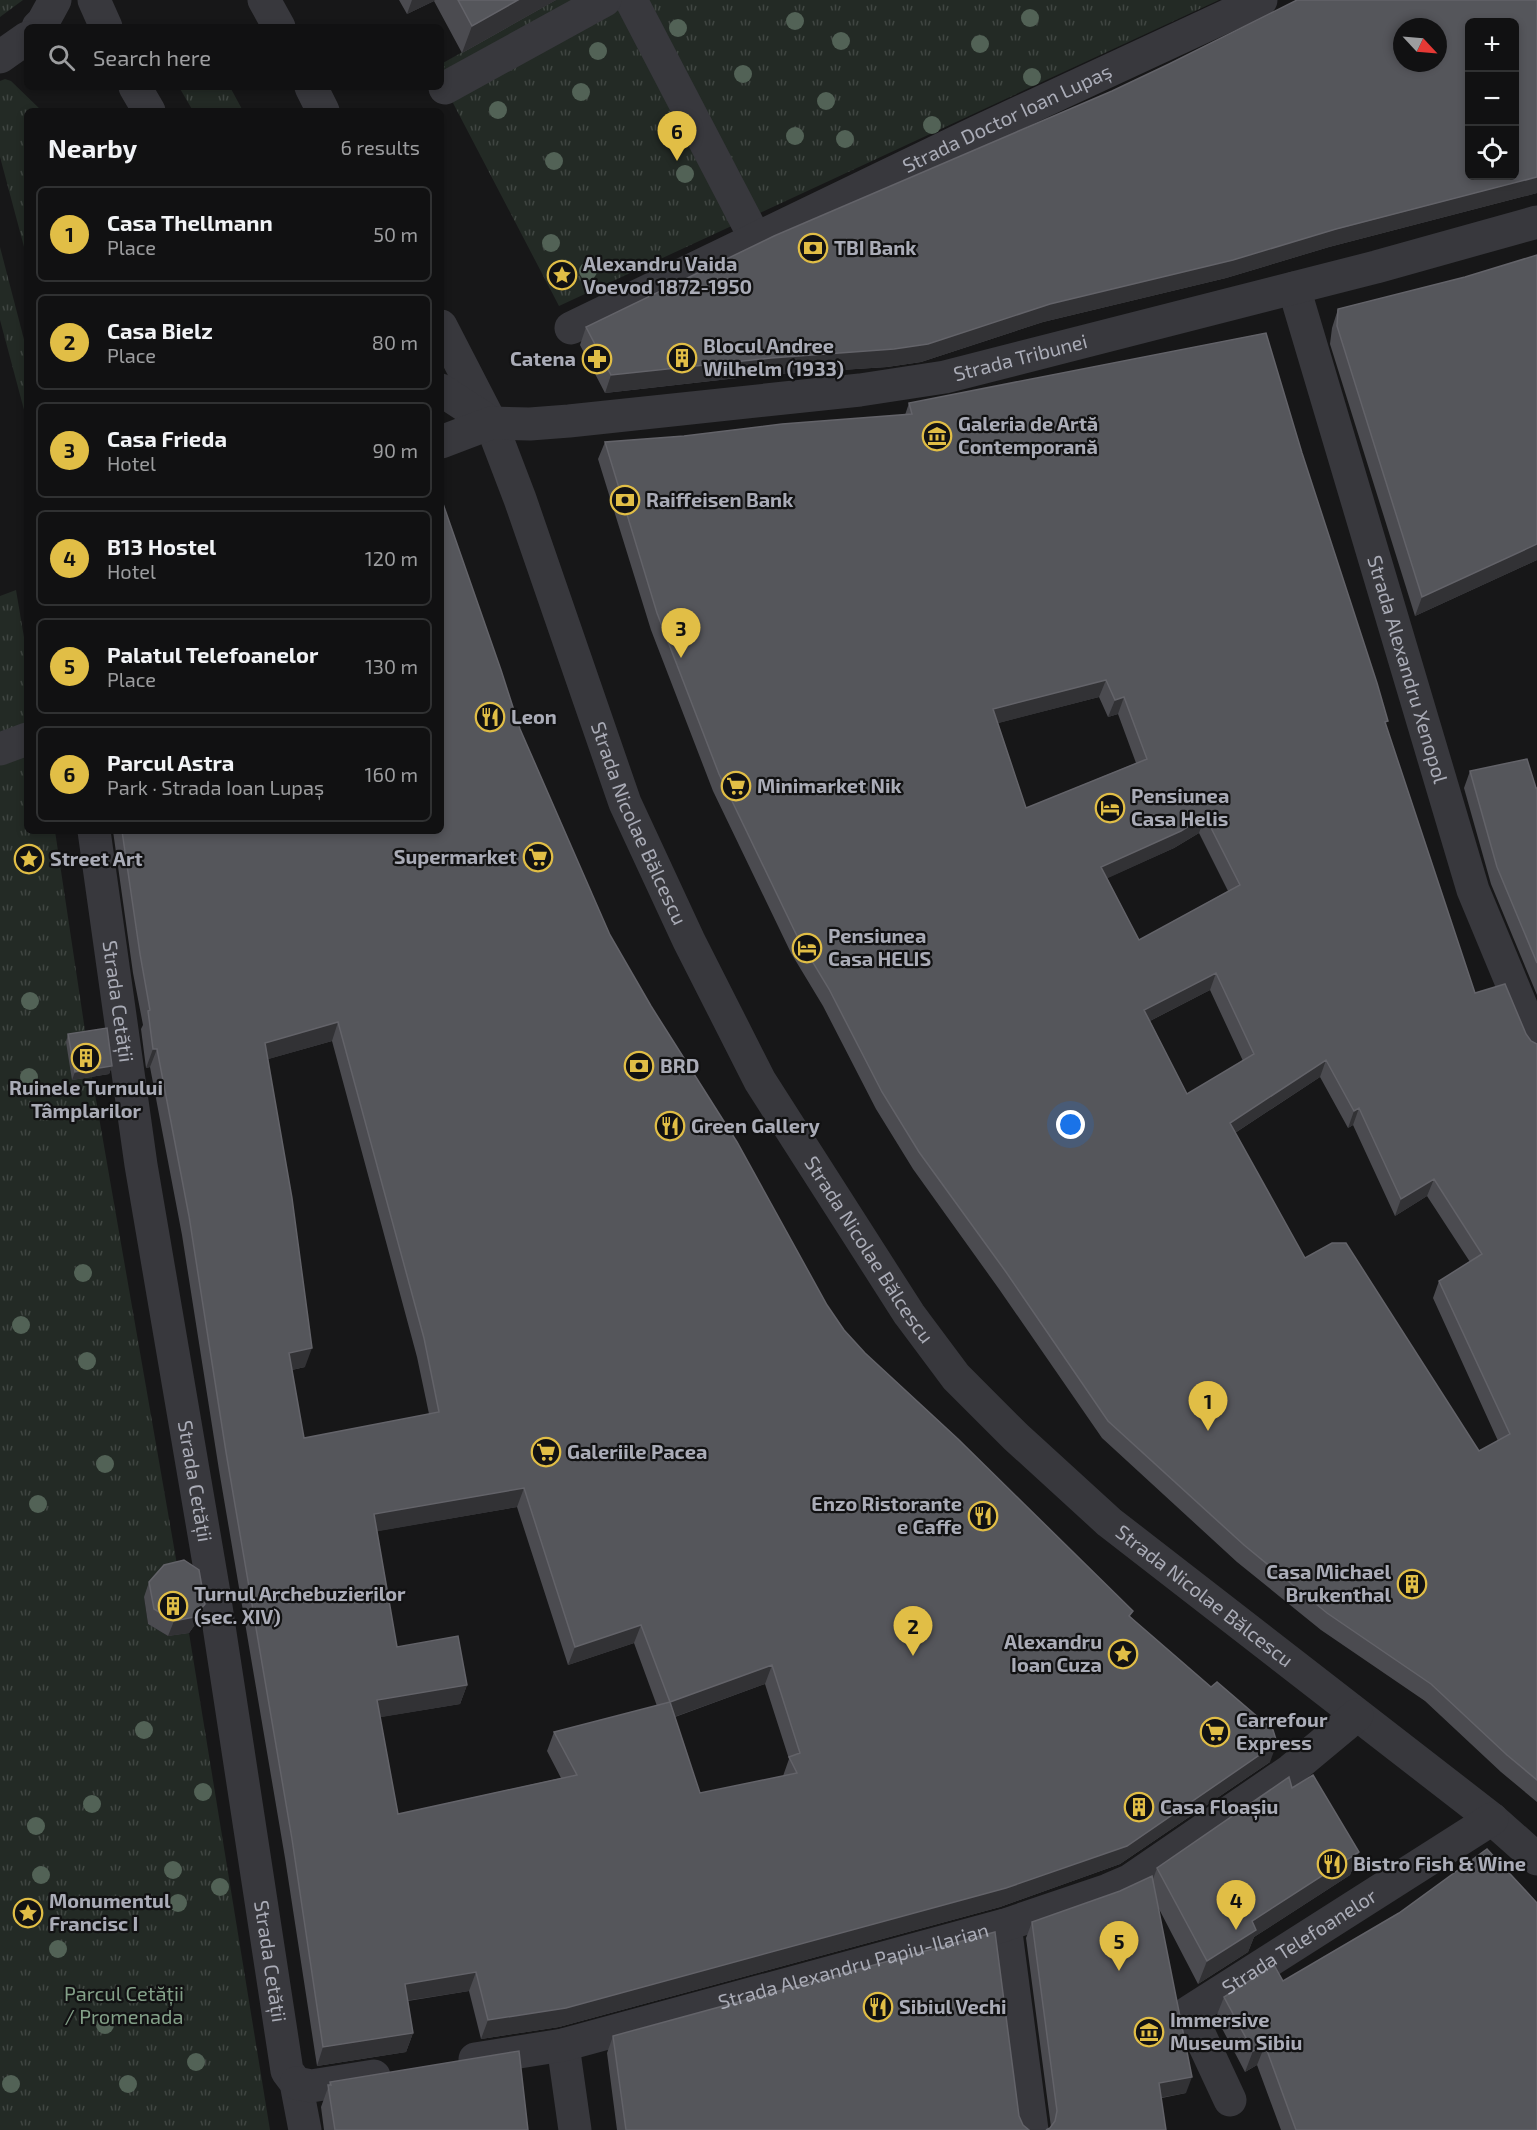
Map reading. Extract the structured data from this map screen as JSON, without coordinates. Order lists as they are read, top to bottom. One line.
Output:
{"streets":{"street":["Strada Doctor Ioan Lupaș","Strada Tribunei","Strada Alexandru Xenopol","Strada Nicolae Bălcescu","Strada Cetății","Strada Telefoanelor","Strada Alexandru Papiu-Ilarian"]},"crossings":[["Strada Tribunei","Strada Alexandru Xenopol"],["Strada Tribunei","Strada Nicolae Bălcescu"],["Strada Nicolae Bălcescu","Strada Telefoanelor"],["Strada Nicolae Bălcescu","Strada Alexandru Papiu-Ilarian"]],"parks":["Parcul Cetății / Promenada"],"places":{"bank":["TBI Bank","Raiffeisen Bank","BRD"],"place":["Alexandru Vaida Voevod 1872-1950","Street Art","Alexandru Ioan Cuza","Monumentul Francisc I"],"building":["Blocul Andree Wilhelm (1933)","Ruinele Turnului Tâmplarilor","Casa Michael Brukenthal","Turnul Archebuzierilor (sec. XIV)","Casa Floașiu"],"pharmacy":["Catena"],"museum":["Galeria de Artă Contemporană","Immersive Museum Sibiu"],"restaurant":["Leon","Green Gallery","Enzo Ristorante e Caffe","Bistro Fish & Wine","Sibiul Vechi"],"supermarket":["Minimarket Nik","Supermarket","Galeriile Pacea","Carrefour Express"],"hotel":["Pensiunea Casa Helis","Pensiunea Casa HELIS"]},"north":"bottom right","page":{"map_buttons":["+","−"],"search":"Search here","heading":["Nearby","6 results"],"pins":["6","3","1","2","4","5"],"list":[{"mark":"1","name":"Casa Thellmann","note":"Place","value":"50 m"},{"mark":"2","name":"Casa Bielz","note":"Place","value":"80 m"},{"mark":"3","name":"Casa Frieda","note":"Hotel","value":"90 m"},{"mark":"4","name":"B13 Hostel","note":"Hotel","value":"120 m"},{"mark":"5","name":"Palatul Telefoanelor","note":"Place","value":"130 m"},{"mark":"6","name":"Parcul Astra","note":"Park · Strada Ioan Lupaș","value":"160 m"}]}}
